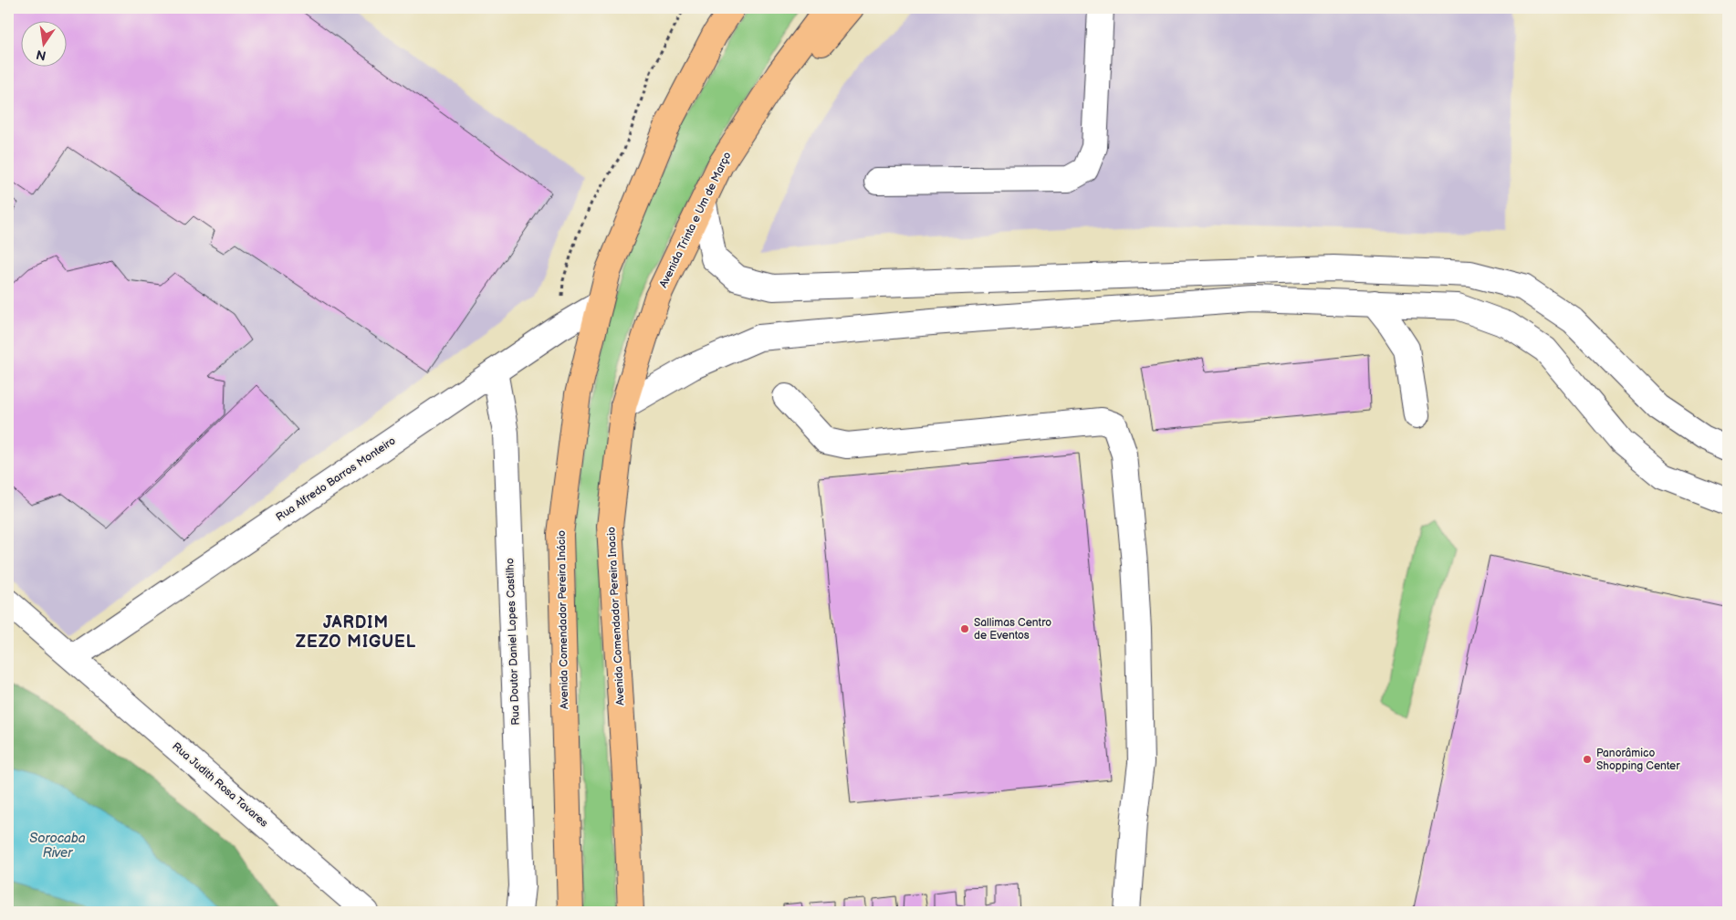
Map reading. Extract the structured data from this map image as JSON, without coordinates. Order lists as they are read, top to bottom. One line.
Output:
{"streets":{"highway":["Avenida Trinta e Um de Março","Avenida Comendador Pereira Inacio","Avenida Comendador Pereira Inácio"],"street":["Rua Alfredo Barros Monteiro","Rua Doutor Daniel Lopes Castilho","Rua Judith Rosa Tavares"]},"crossings":[["Avenida Trinta e Um de Março","Avenida Comendador Pereira Inacio"],["Rua Alfredo Barros Monteiro","Avenida Comendador Pereira Inácio"],["Rua Alfredo Barros Monteiro","Rua Doutor Daniel Lopes Castilho"],["Rua Alfredo Barros Monteiro","Rua Judith Rosa Tavares"]],"districts":["JARDIM ZEZO MIGUEL"],"water":["Sorocaba River"],"places":["Sallimas Centro de Eventos","Panorâmico Shopping Center"],"north":"bottom"}
